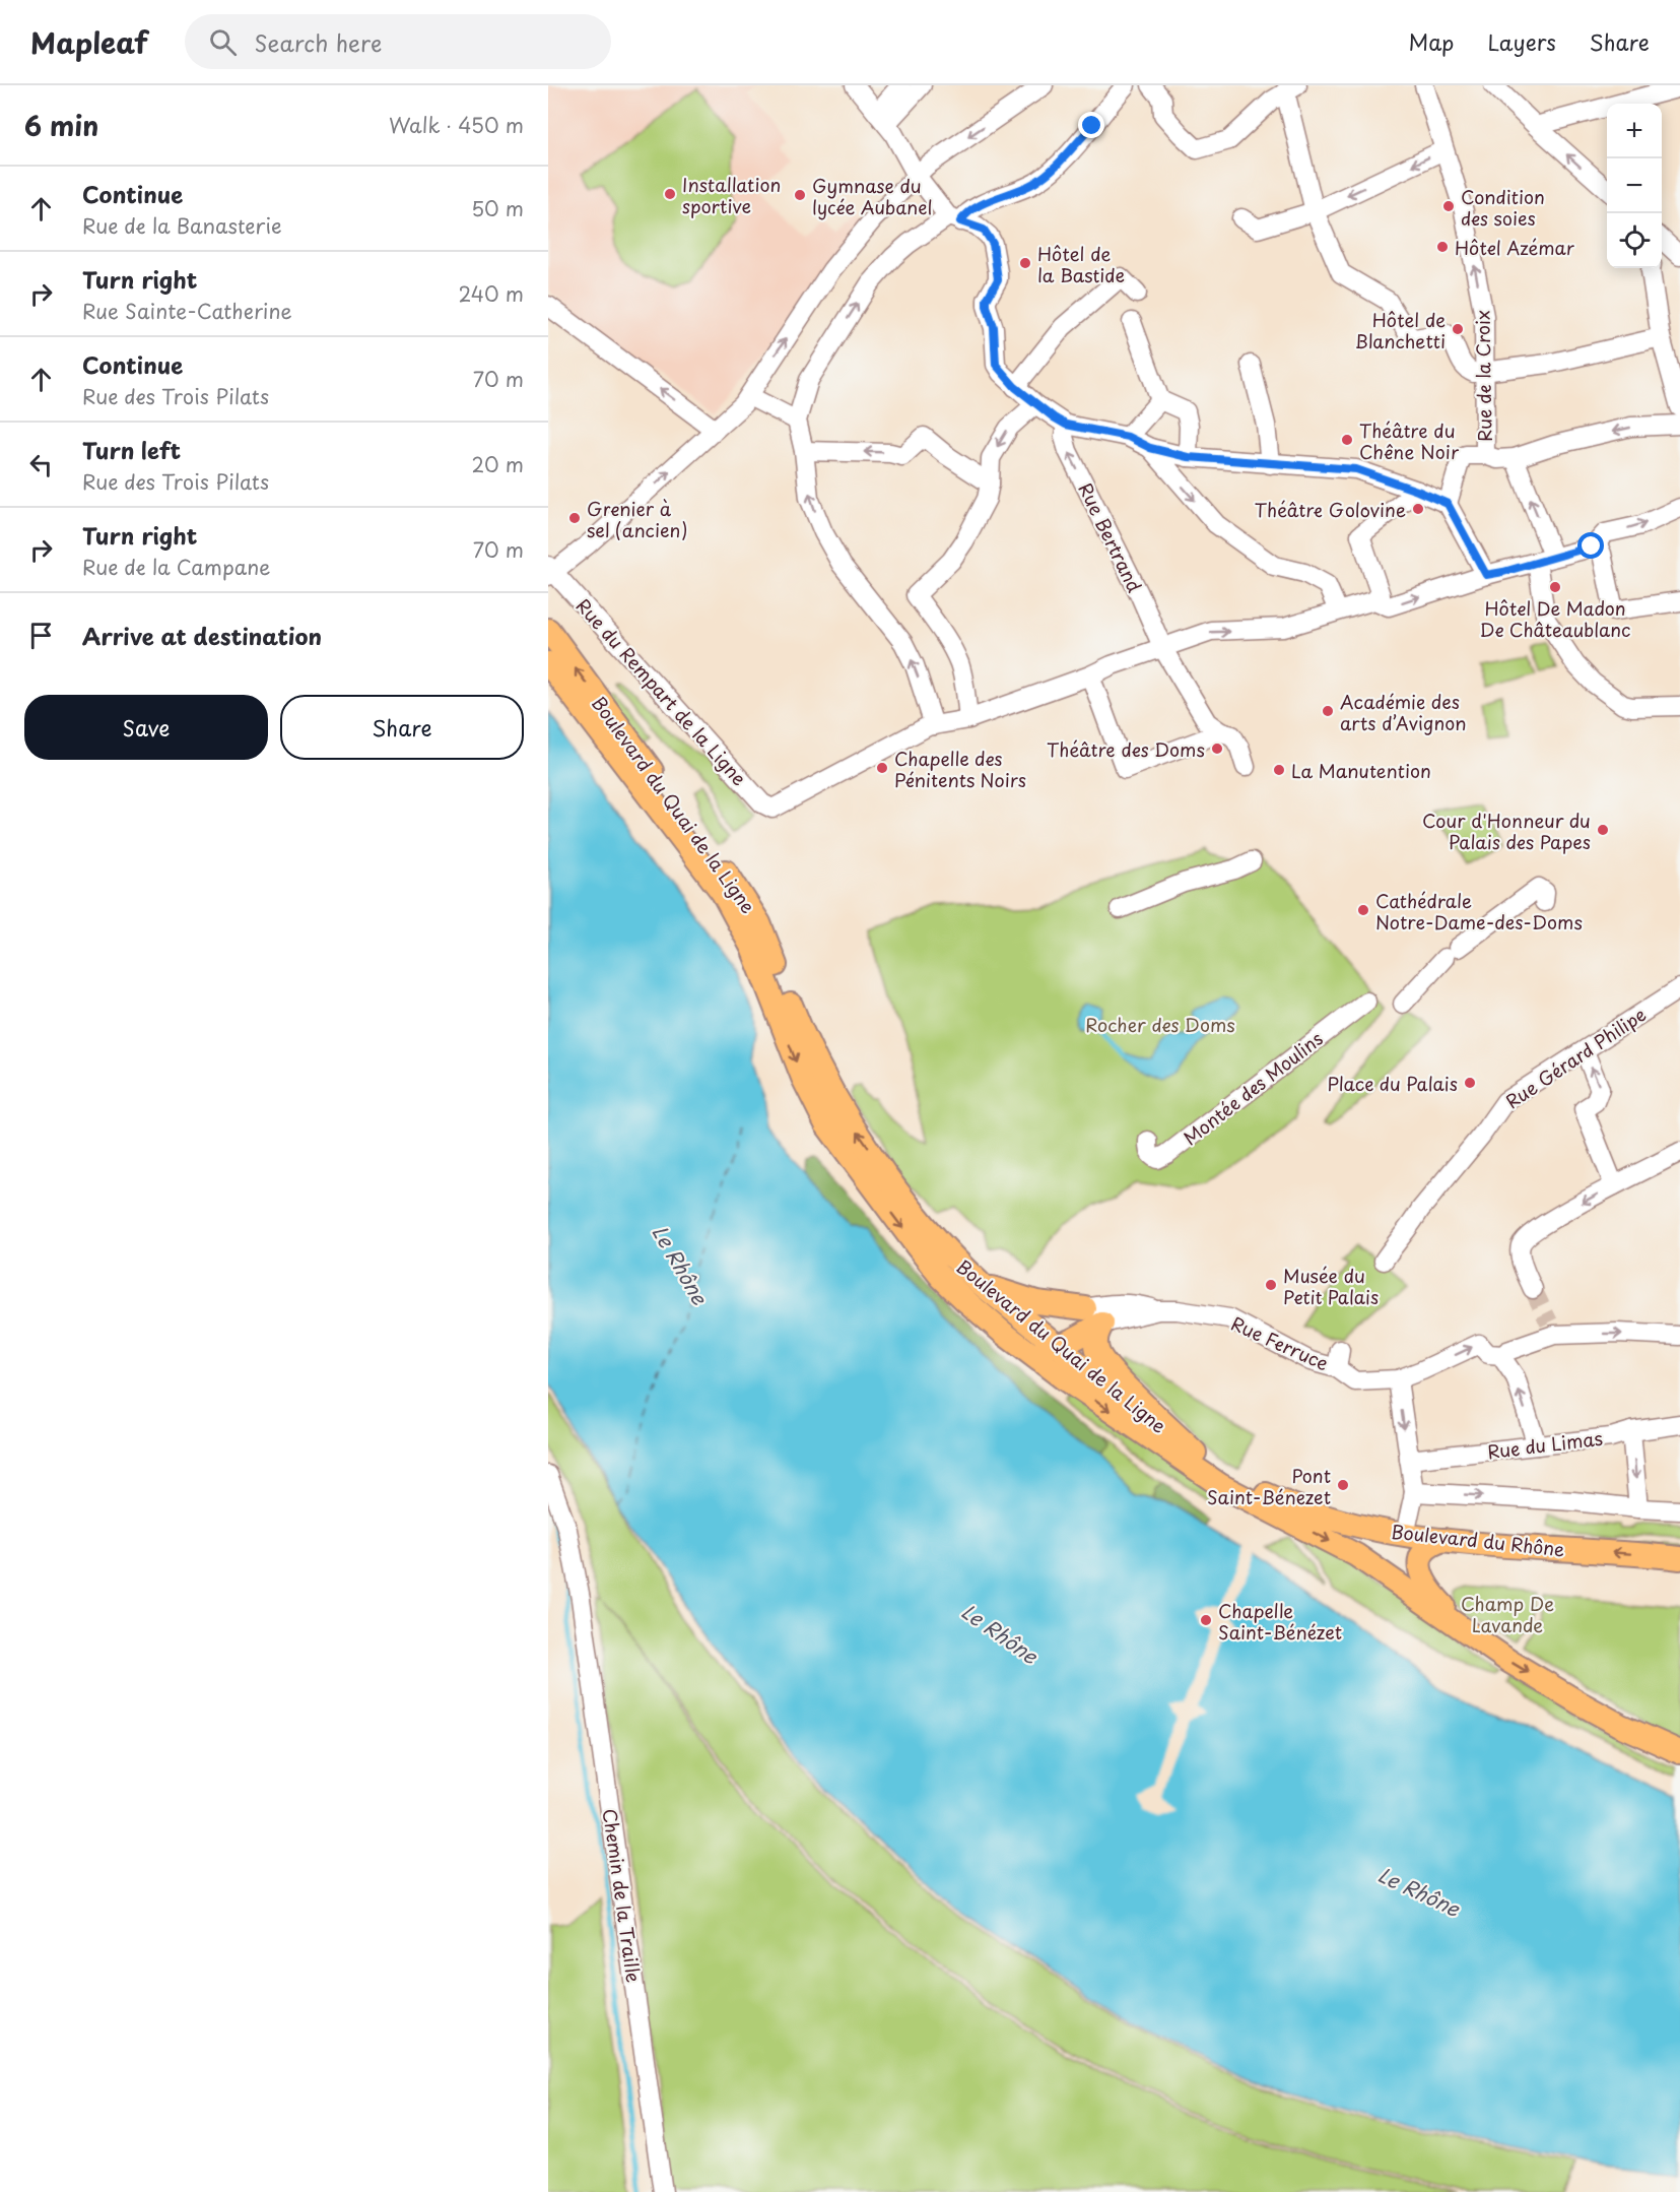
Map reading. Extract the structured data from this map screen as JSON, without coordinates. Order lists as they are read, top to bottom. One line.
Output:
{"streets":{"main road":["Boulevard du Quai de la Ligne","Boulevard du Rhône"],"street":["Rue de la Croix","Rue Bertrand","Rue du Rempart de la Ligne","Rue Gérard Philipe","Montée des Moulins","Rue Ferruce","Rue du Limas","Chemin de la Traille"]},"crossings":[["Boulevard du Quai de la Ligne","Boulevard du Rhône"]],"one_way":["Rue de la Croix","Rue Bertrand"],"water":["Le Rhône"],"parks":["Rocher des Doms","Champ De Lavande"],"places":["Installation sportive","Gymnase du lycée Aubanel","Condition des soies","Hôtel Azémar","Hôtel de la Bastide","Hôtel de Blanchetti","Théâtre du Chêne Noir","Théâtre Golovine","Grenier à sel (ancien)","Hôtel De Madon De Châteaublanc","Académie des arts d’Avignon","Théâtre des Doms","Chapelle des Pénitents Noirs","La Manutention","Cour d'Honneur du Palais des Papes","Cathédrale Notre-Dame-des-Doms","Place du Palais","Musée du Petit Palais","Pont Saint-Bénezet","Chapelle Saint-Bénézet"],"page":{"header":"Mapleaf","search":"Search here","nav":["Map","Layers","Share"],"heading":["6 min","Walk · 450 m"],"map_buttons":["+","−"],"list":[["Continue","Rue de la Banasterie","50 m"],["Turn right","Rue Sainte-Catherine","240 m"],["Continue","Rue des Trois Pilats","70 m"],["Turn left","Rue des Trois Pilats","20 m"],["Turn right","Rue de la Campane","70 m"],"Arrive at destination"],"buttons":["Save","Share"]}}
